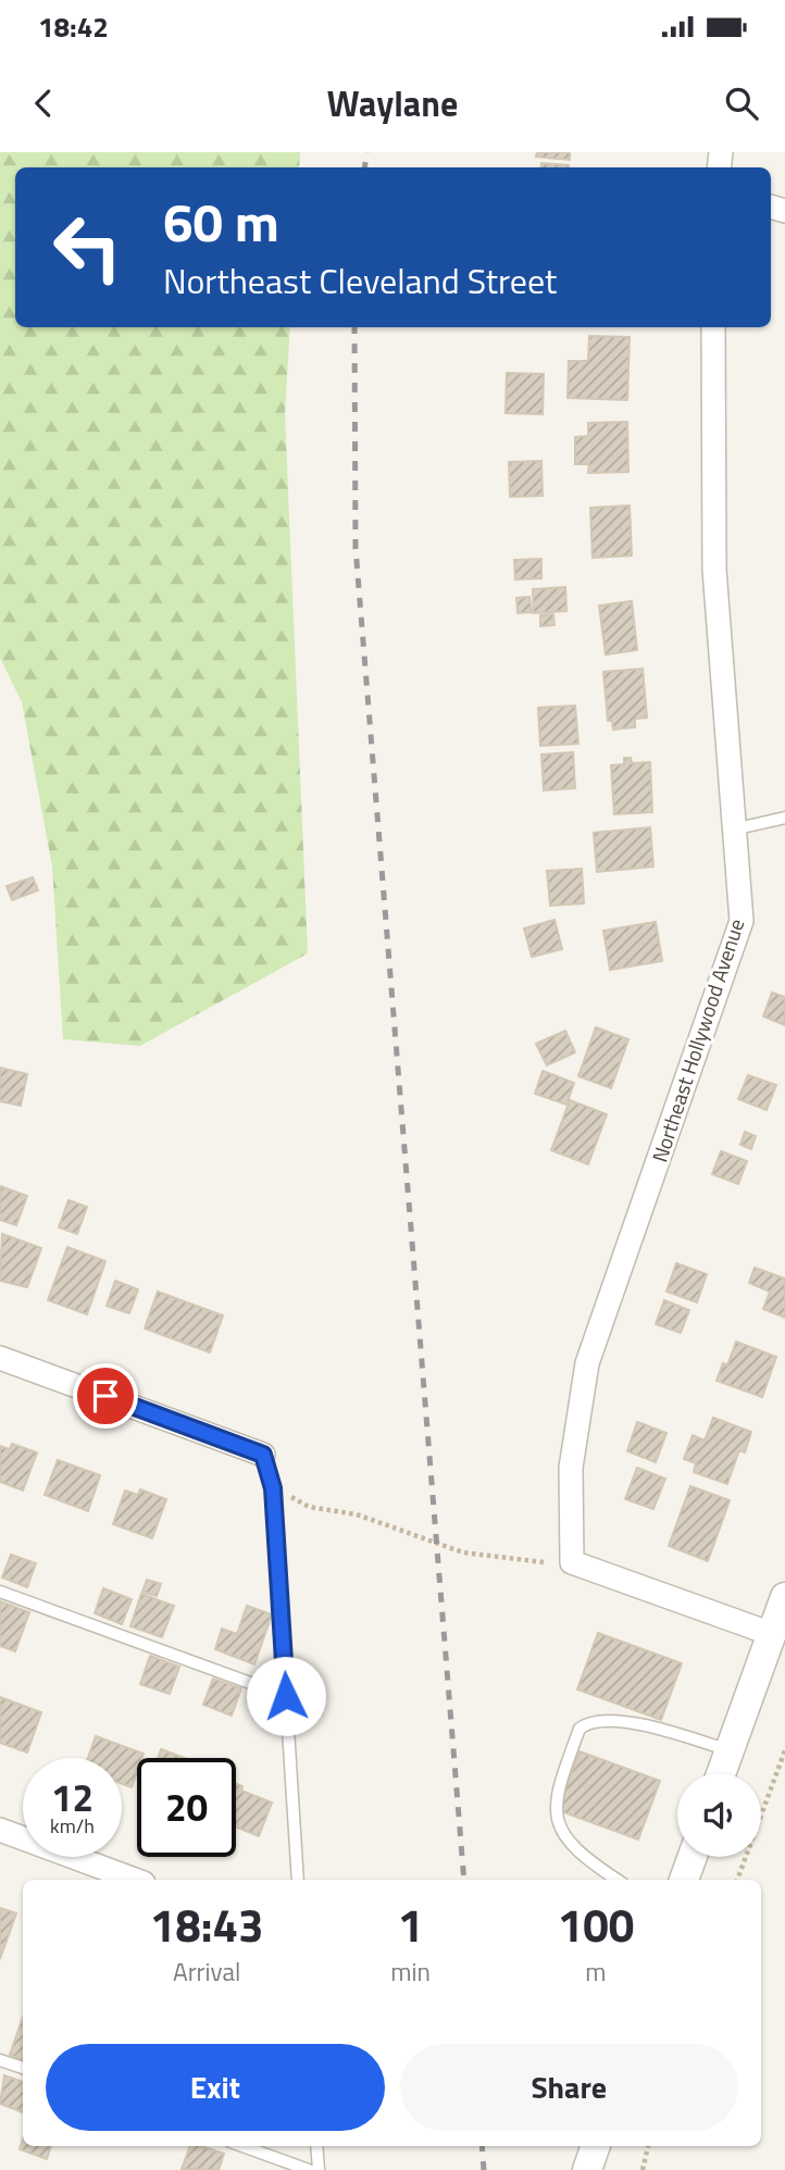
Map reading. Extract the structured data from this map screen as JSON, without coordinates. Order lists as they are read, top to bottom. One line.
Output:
{"streets":{"street":["Northeast Hollywood Avenue"]},"page":{"status":"18:42","header":"Waylane","turn":["60 m","Northeast Cleveland Street"],"speed":"12 km/h","limit":"20","eta":["18:43","Arrival","1","min","100","m"],"buttons":["Exit","Share"]}}
